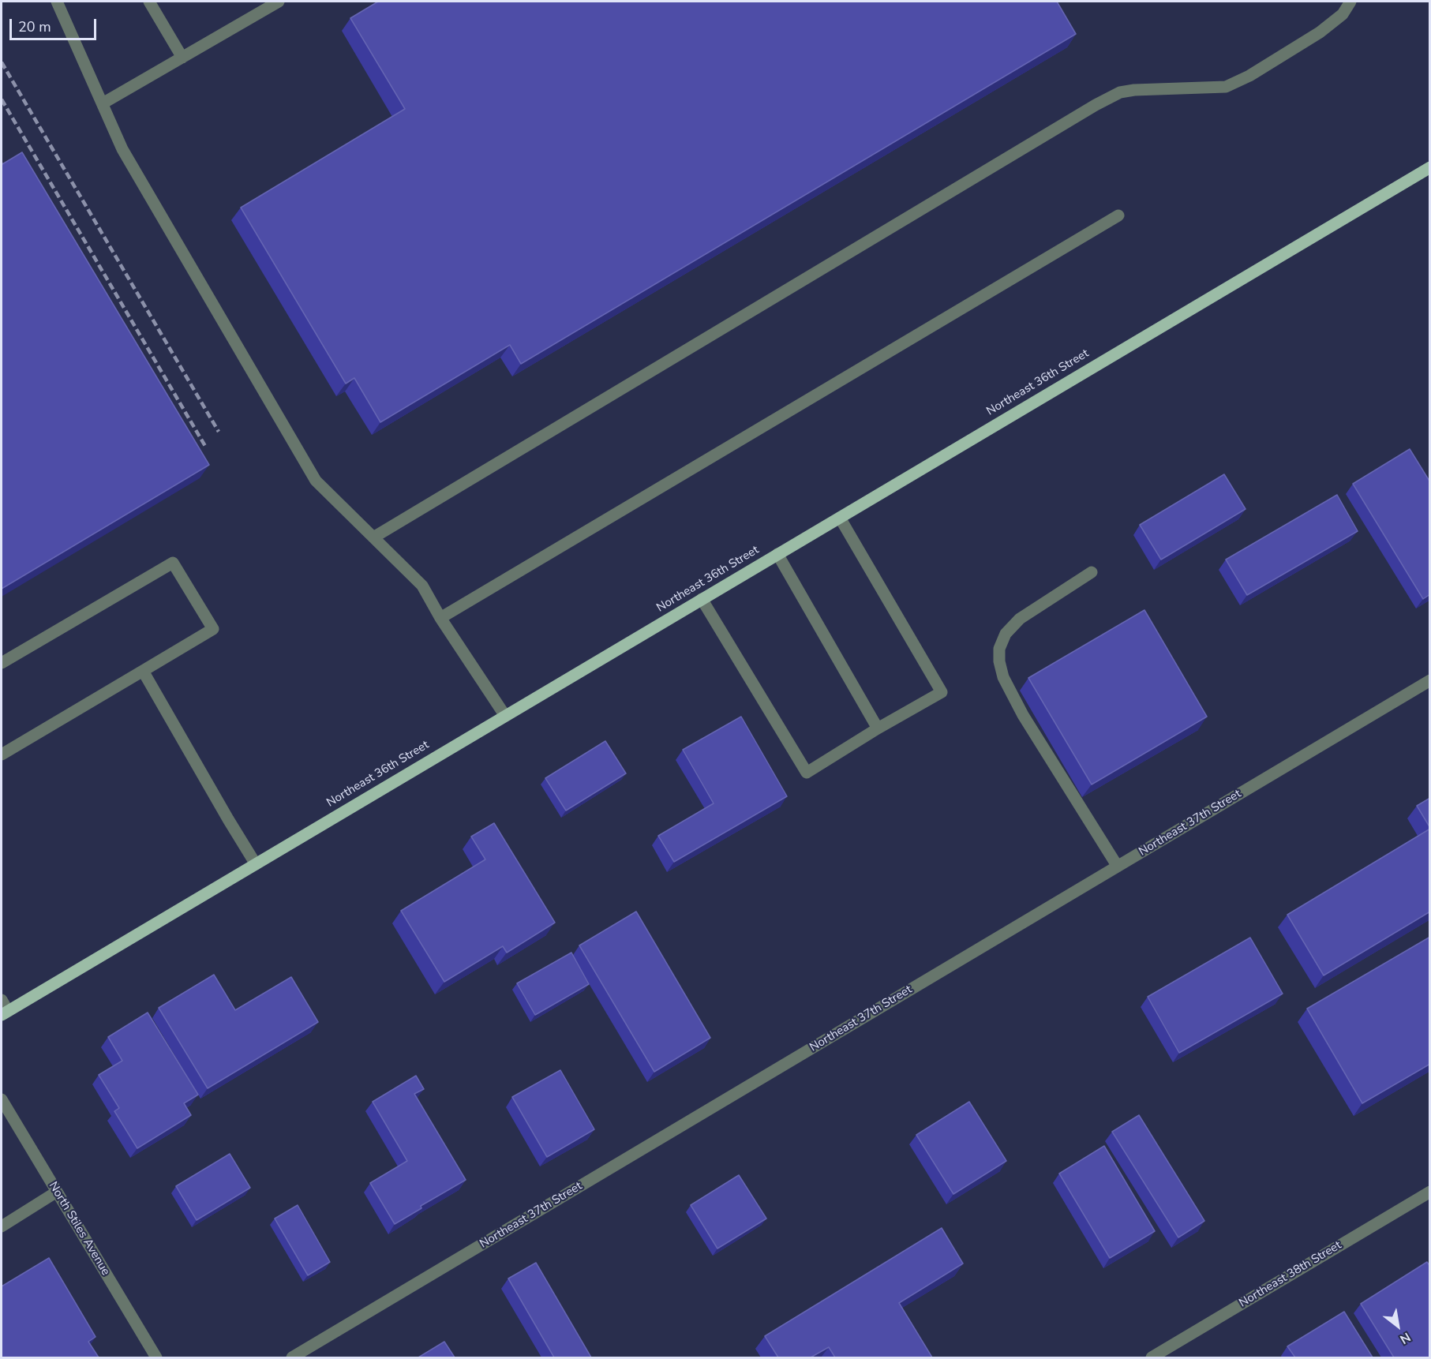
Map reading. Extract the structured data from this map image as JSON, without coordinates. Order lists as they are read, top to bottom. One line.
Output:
{"streets":{"main road":["Northeast 36th Street"],"street":["Northeast 37th Street","North Stiles Avenue","Northeast 38th Street"]},"scale_bar":"20 m","north":"bottom right"}
